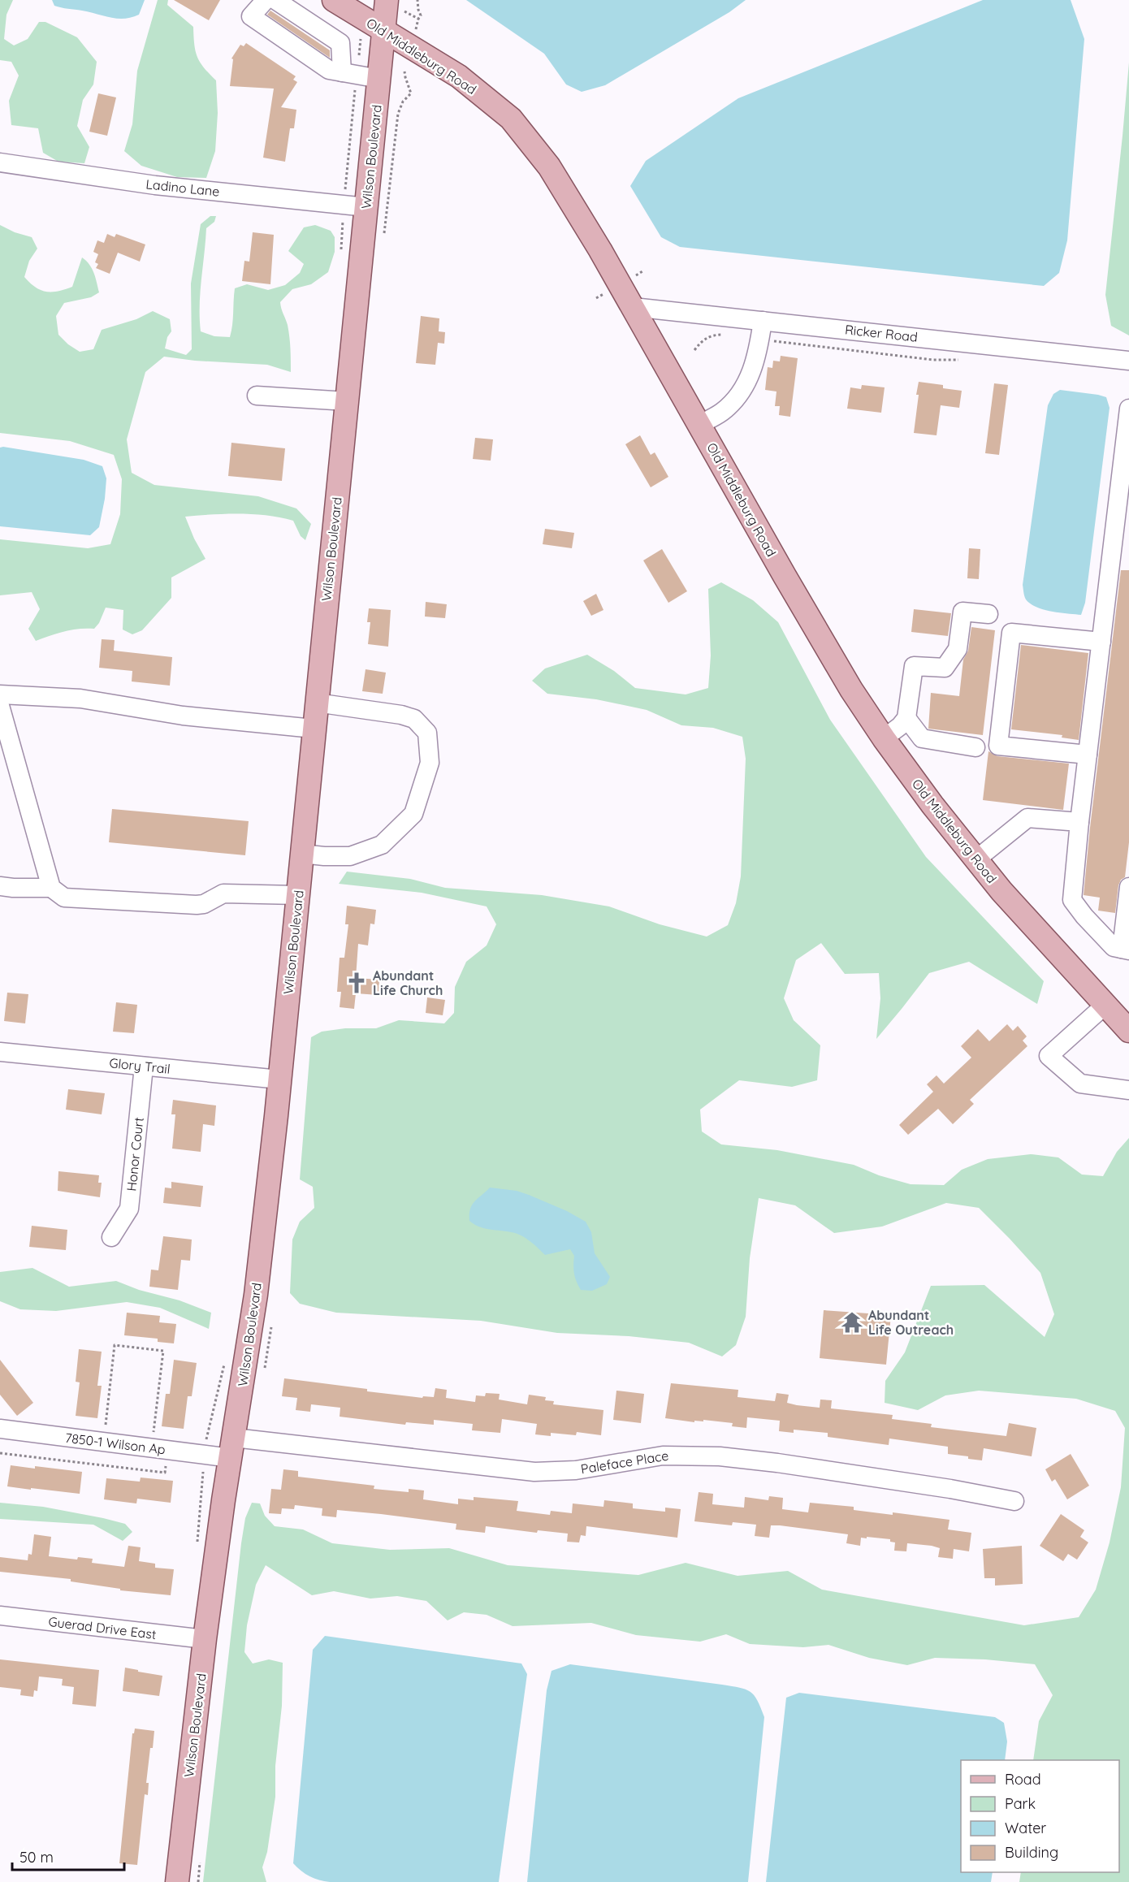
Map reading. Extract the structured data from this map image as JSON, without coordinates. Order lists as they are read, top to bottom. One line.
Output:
{"streets":{"main road":["Old Middleburg Road","Wilson Boulevard"],"street":["Ladino Lane","Ricker Road","Glory Trail","Honor Court","7850-1 Wilson Ap","Paleface Place","Guerad Drive East"]},"crossings":[["Old Middleburg Road","Wilson Boulevard"],["Old Middleburg Road","Ricker Road"],["Wilson Boulevard","Ladino Lane"],["Wilson Boulevard","Glory Trail"],["Wilson Boulevard","7850-1 Wilson Ap"],["Wilson Boulevard","Paleface Place"],["Wilson Boulevard","Guerad Drive East"],["Glory Trail","Honor Court"],["7850-1 Wilson Ap","Paleface Place"]],"places":{"church":["Abundant Life Church"],"temple":["Abundant Life Outreach"]},"legend":["Road","Park","Water","Building"],"scale_bar":"50 m"}
